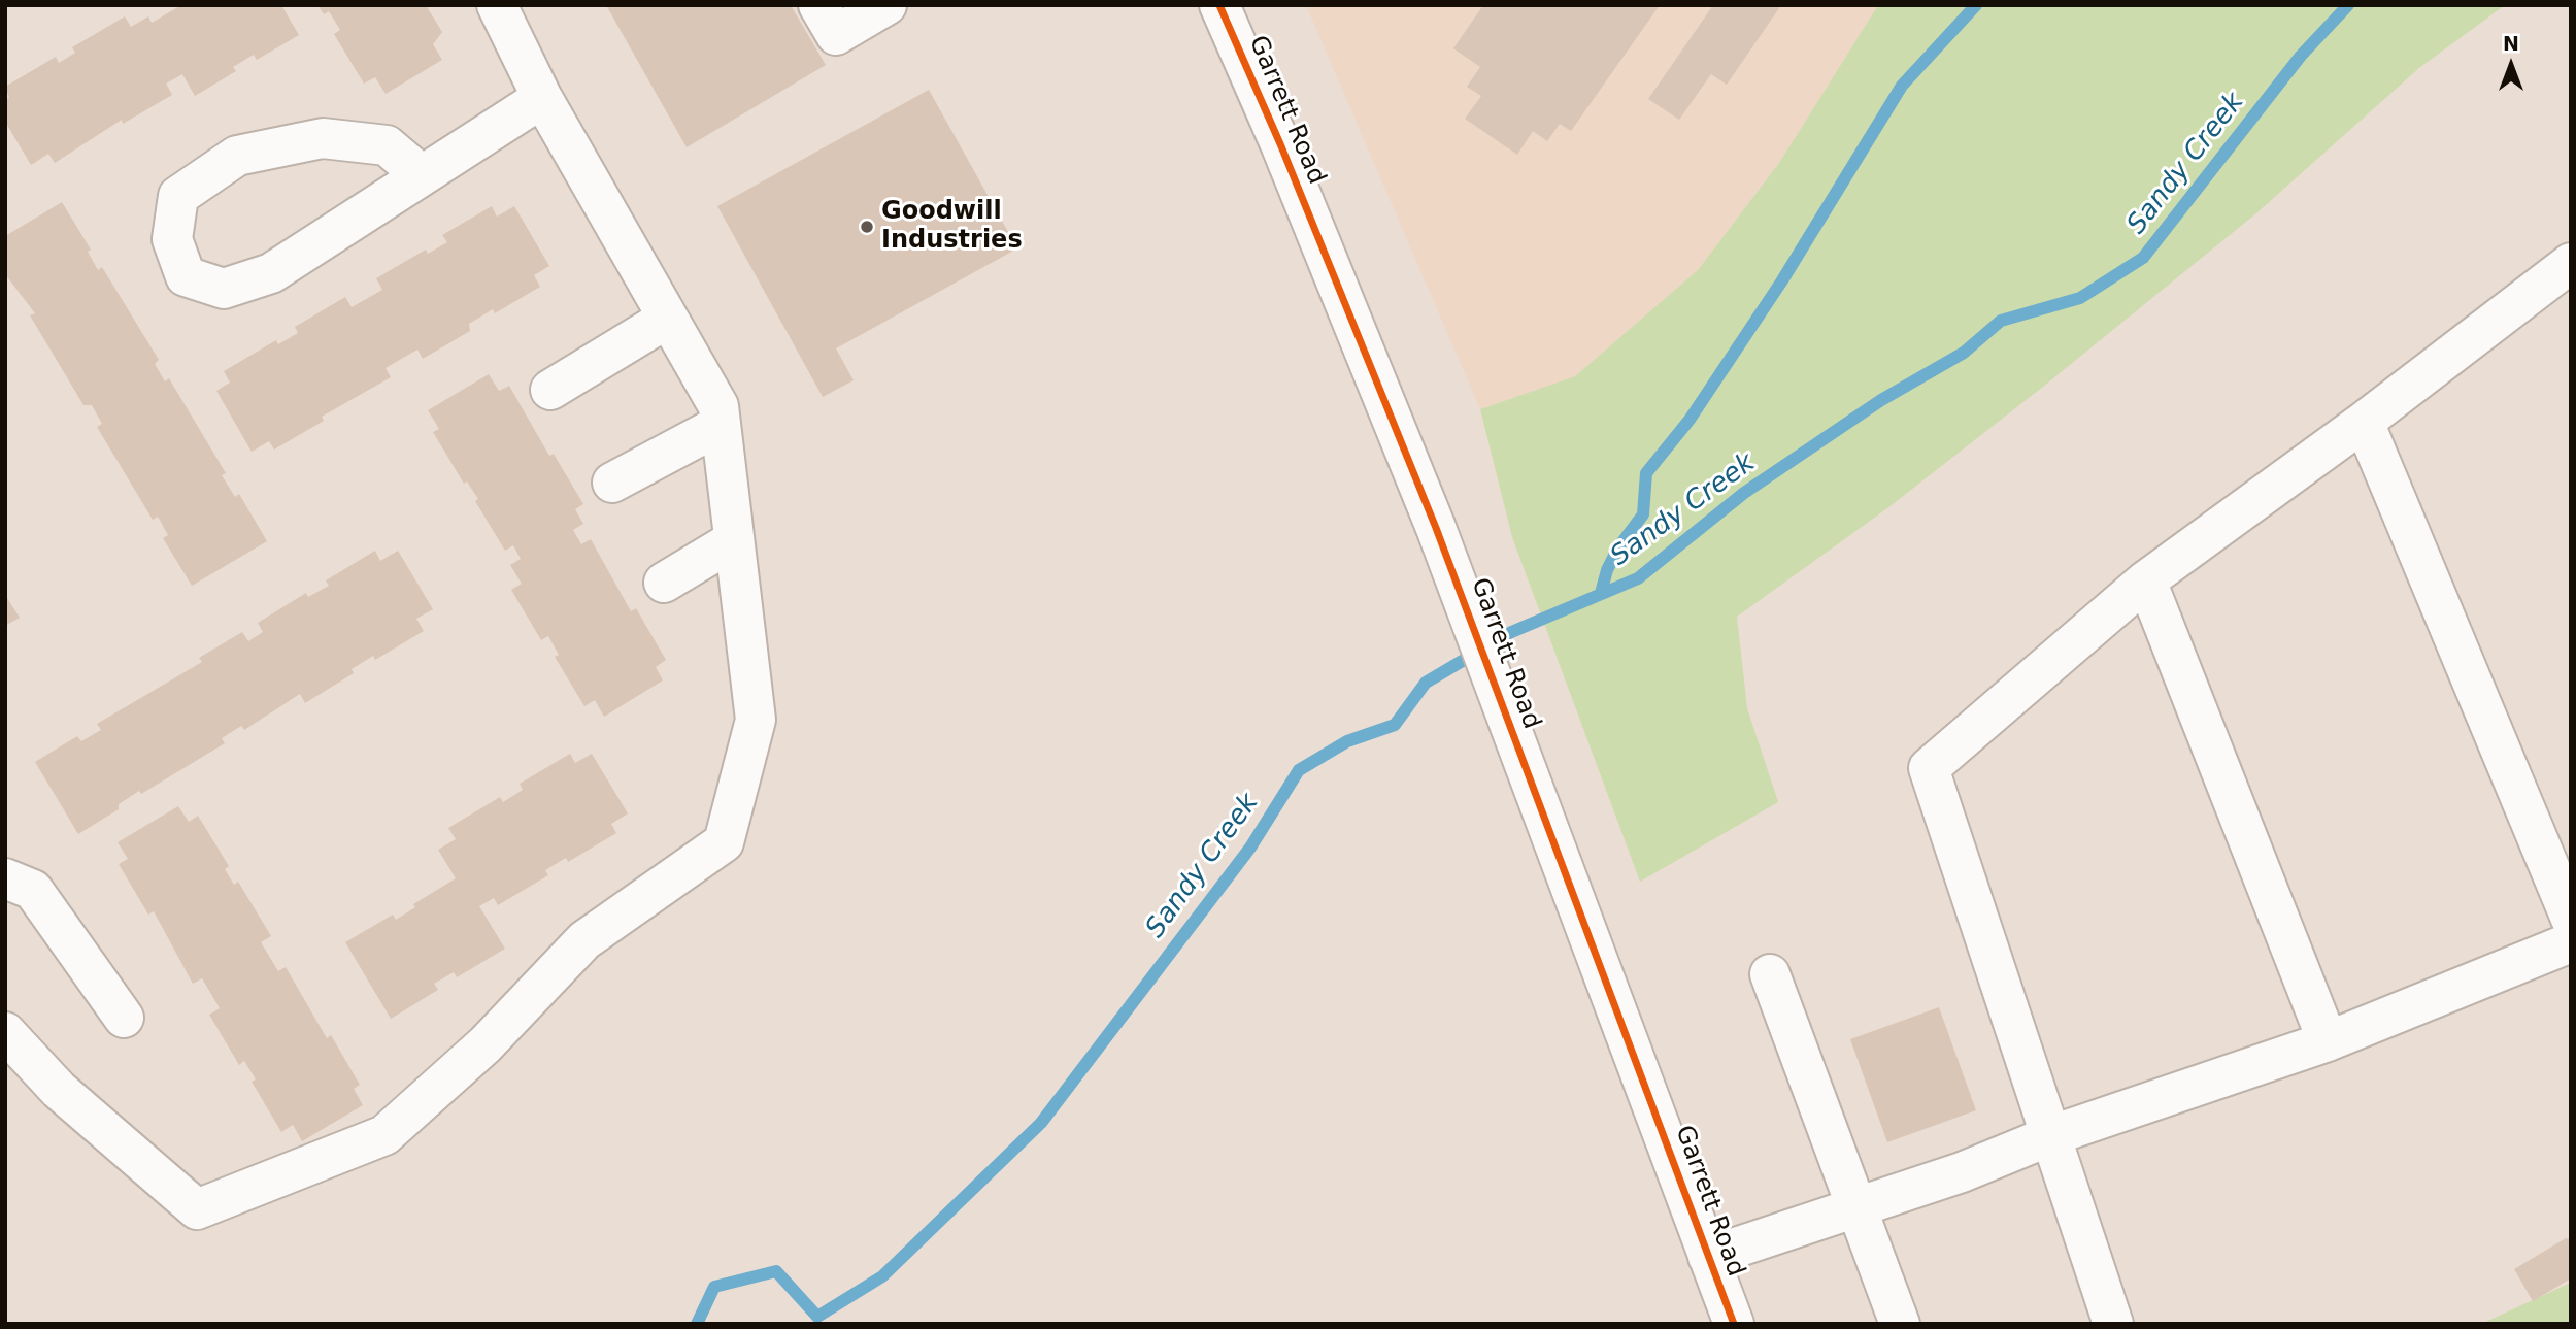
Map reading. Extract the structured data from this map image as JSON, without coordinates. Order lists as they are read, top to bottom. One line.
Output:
{"streets":{"street":["Garrett Road"]},"water":["Sandy Creek"],"places":["Goodwill Industries"],"north":"top"}
